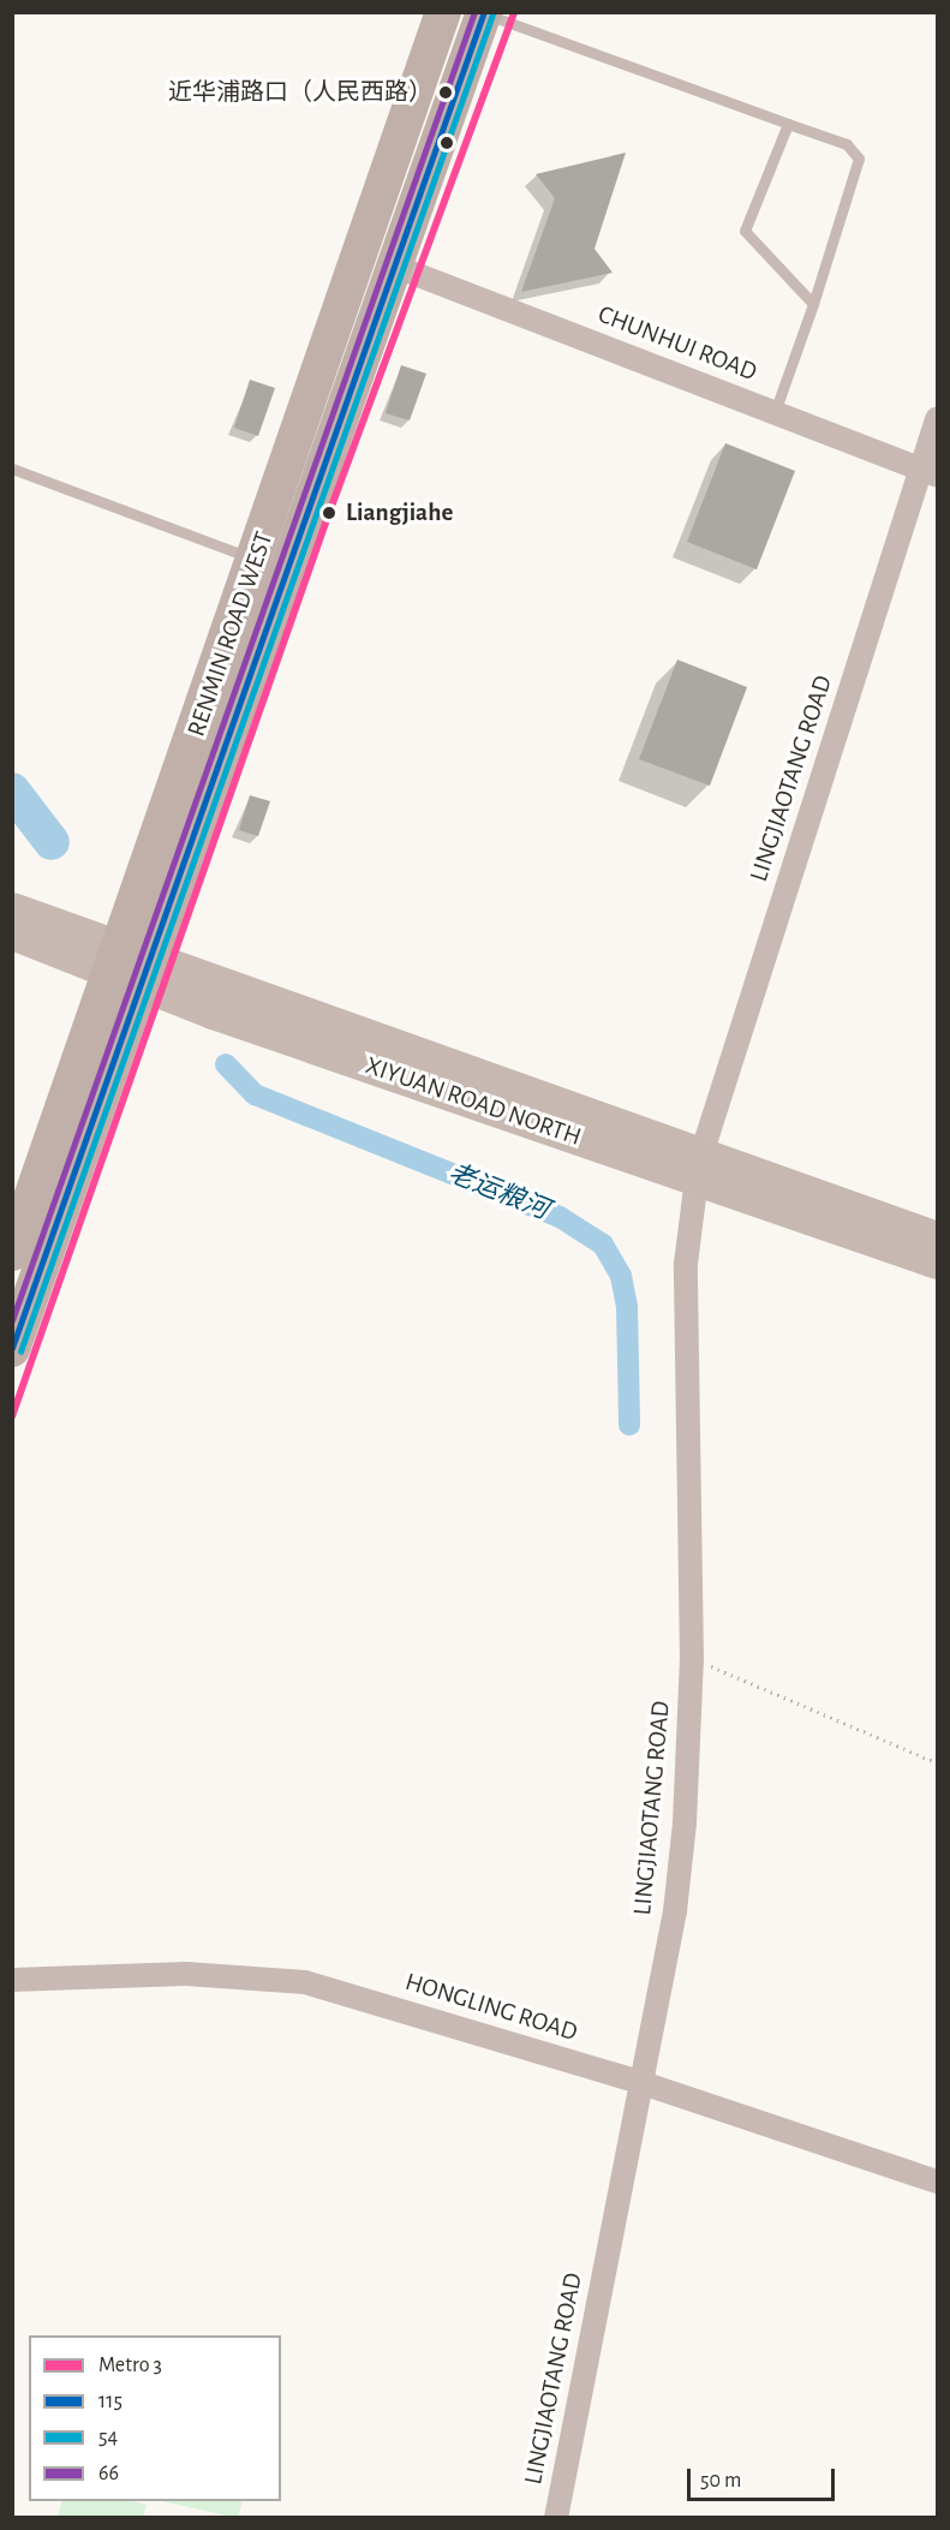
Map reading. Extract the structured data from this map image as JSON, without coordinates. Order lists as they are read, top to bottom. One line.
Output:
{"streets":{"main road":["RENMIN ROAD WEST","XIYUAN ROAD NORTH"],"street":["CHUNHUI ROAD","LINGJIAOTANG ROAD","HONGLING ROAD"]},"crossings":[["CHUNHUI ROAD","RENMIN ROAD WEST"],["CHUNHUI ROAD","LINGJIAOTANG ROAD"],["RENMIN ROAD WEST","XIYUAN ROAD NORTH"],["LINGJIAOTANG ROAD","XIYUAN ROAD NORTH"],["LINGJIAOTANG ROAD","HONGLING ROAD"]],"water":["老运粮河"],"places":["近华浦路口（人民西路）","Liangjiahe"],"lines":["metro line 3","transit line 115","transit line 66","transit line 54"],"legend":["Metro 3","115","54","66"],"scale_bar":"50 m"}
